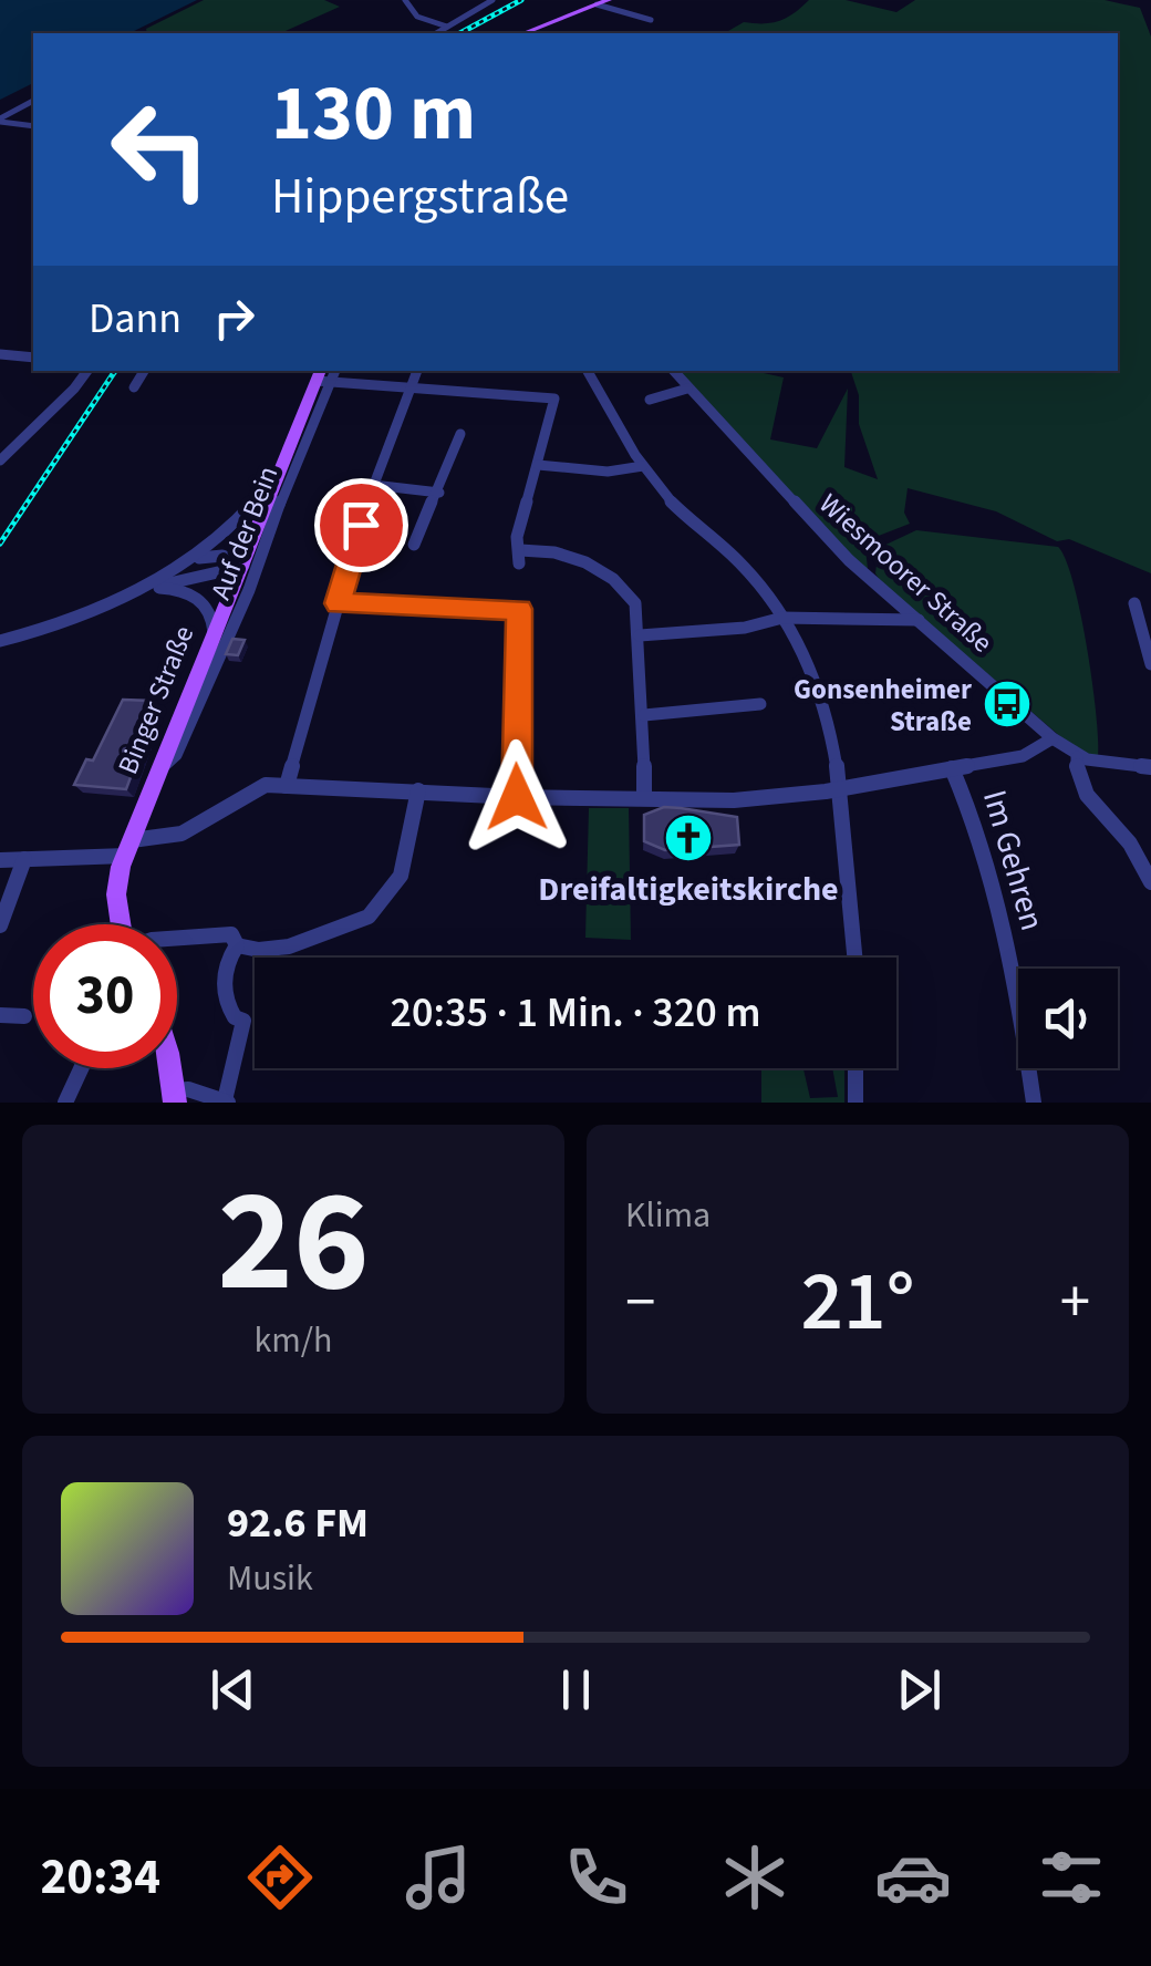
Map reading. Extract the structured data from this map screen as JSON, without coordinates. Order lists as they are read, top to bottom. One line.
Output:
{"streets":{"main road":["Binger Straße"],"street":["Auf der Bein","Wiesmoorer Straße","Im Gehren"]},"crossings":[["Auf der Bein","Binger Straße"]],"places":{"bus stop":["Gonsenheimer Straße"],"church":["Dreifaltigkeitskirche"]},"page":{"turn":["130 m","Hippergstraße"],"then":"Dann","limit":"30","trip":"20:35 · 1 Min. · 320 m","tile":[["26","km/h"],"Klima"],"heat":["−","21°","+"],"song":["92.6 FM","Musik"],"tabs":"20:34"}}
